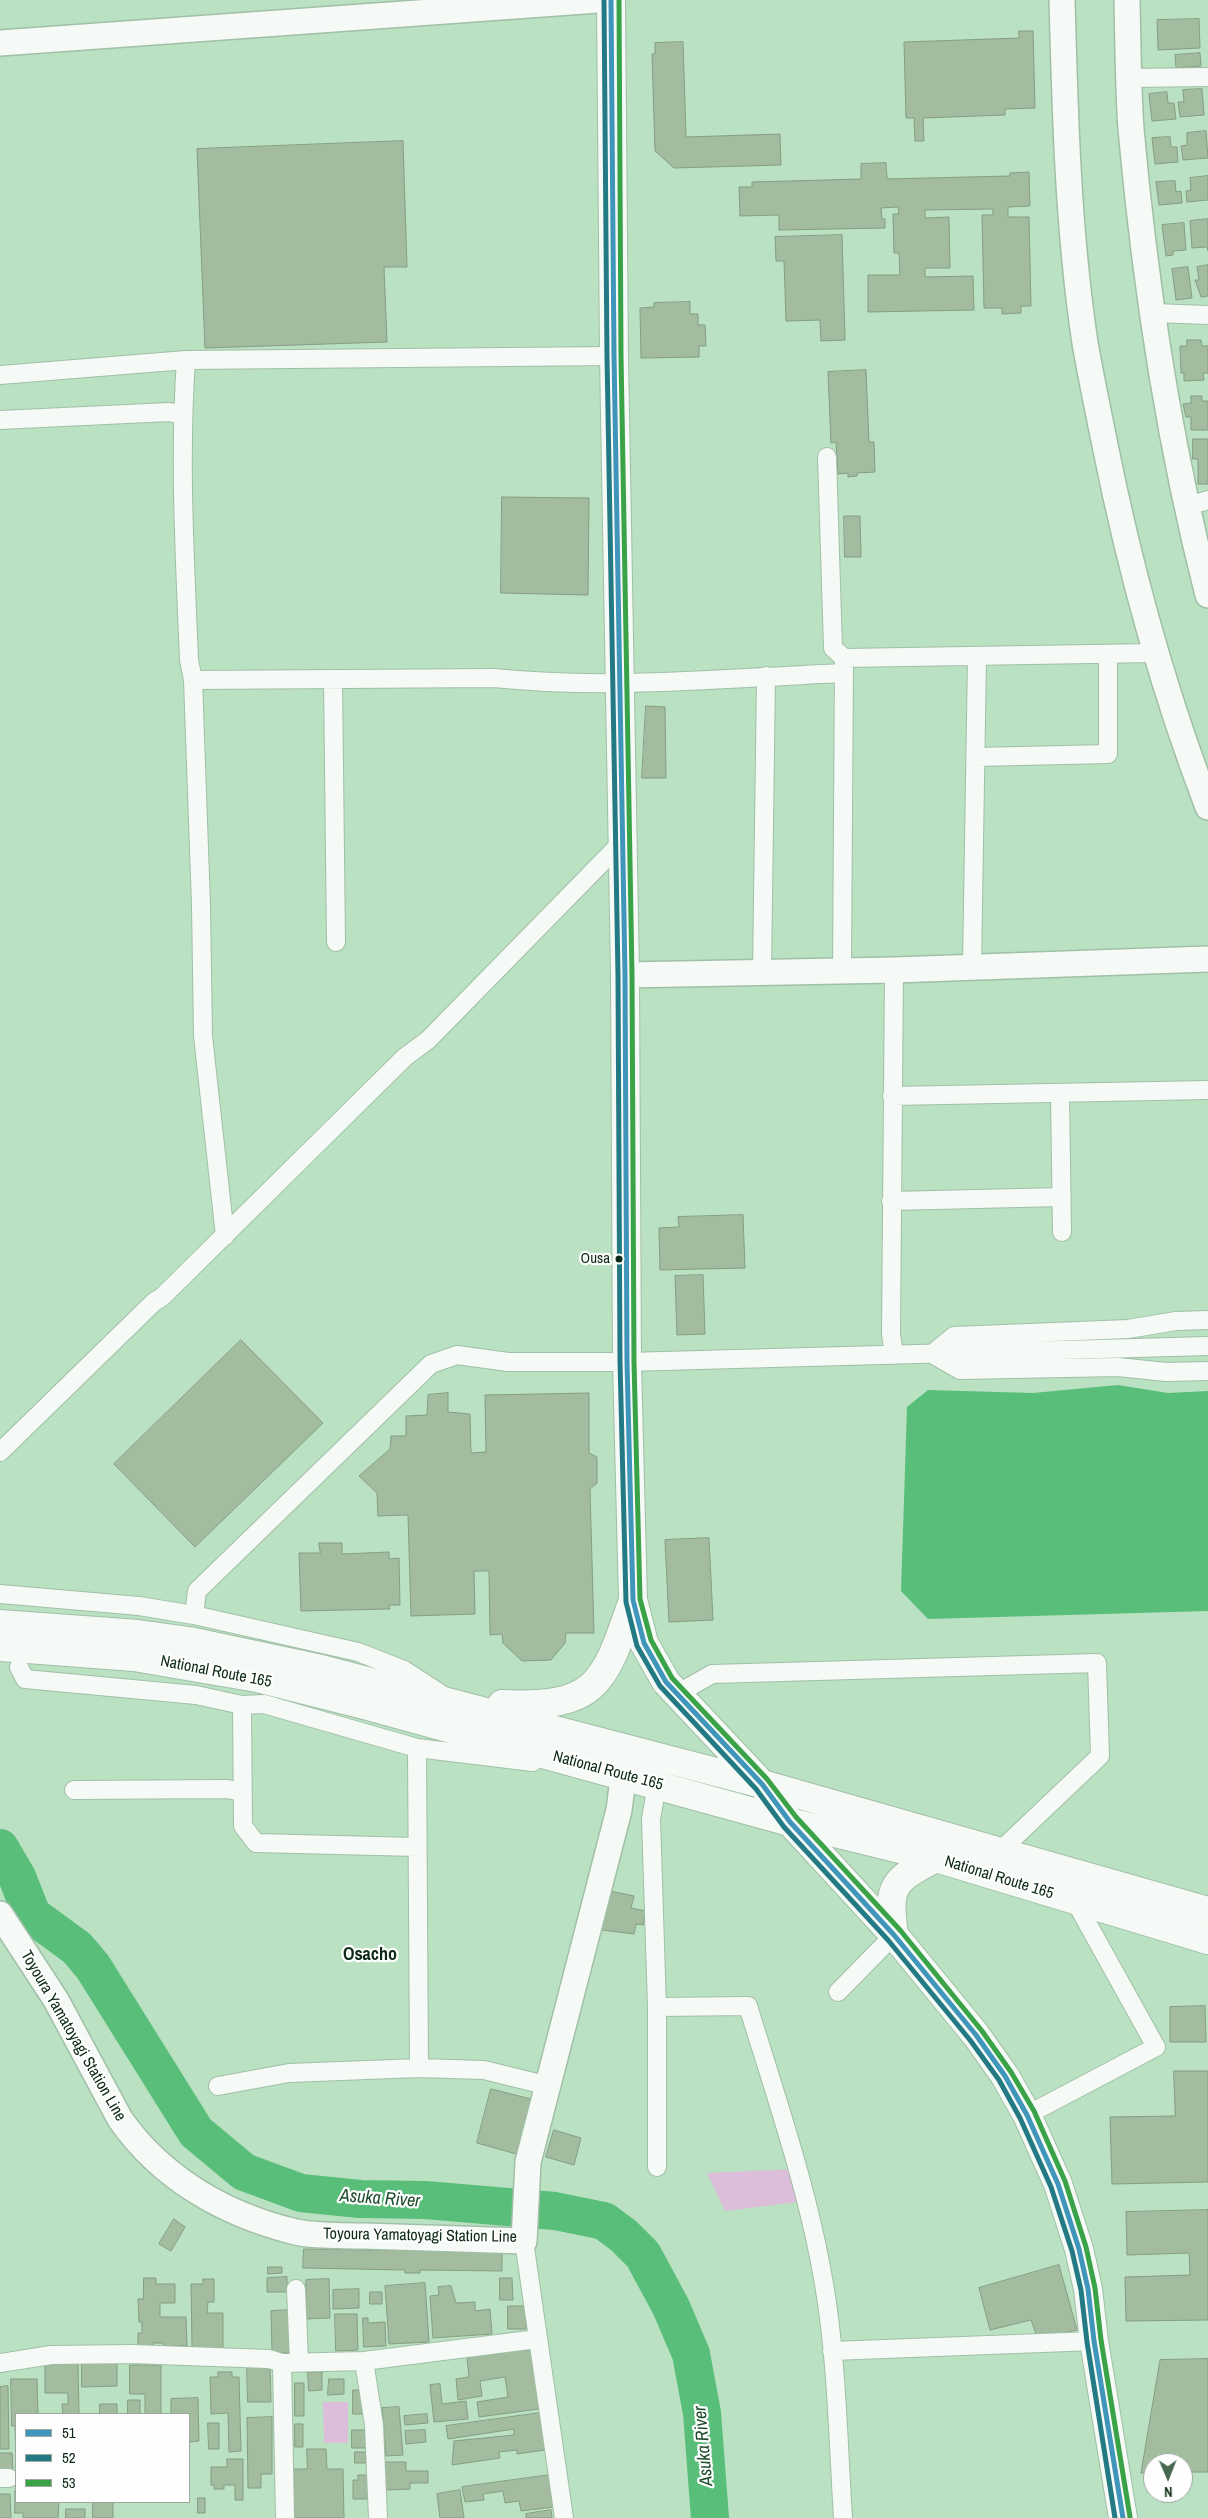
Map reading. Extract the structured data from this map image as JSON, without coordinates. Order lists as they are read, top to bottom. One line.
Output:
{"streets":{"highway":["National Route 165"],"street":["Toyoura Yamatoyagi Station Line"]},"crossings":[["National Route 165","Toyoura Yamatoyagi Station Line"]],"districts":["Osacho"],"water":["Asuka River"],"places":["Ousa"],"lines":["transit line 51","transit line 52","transit line 53"],"legend":["51","52","53"],"north":"bottom"}
